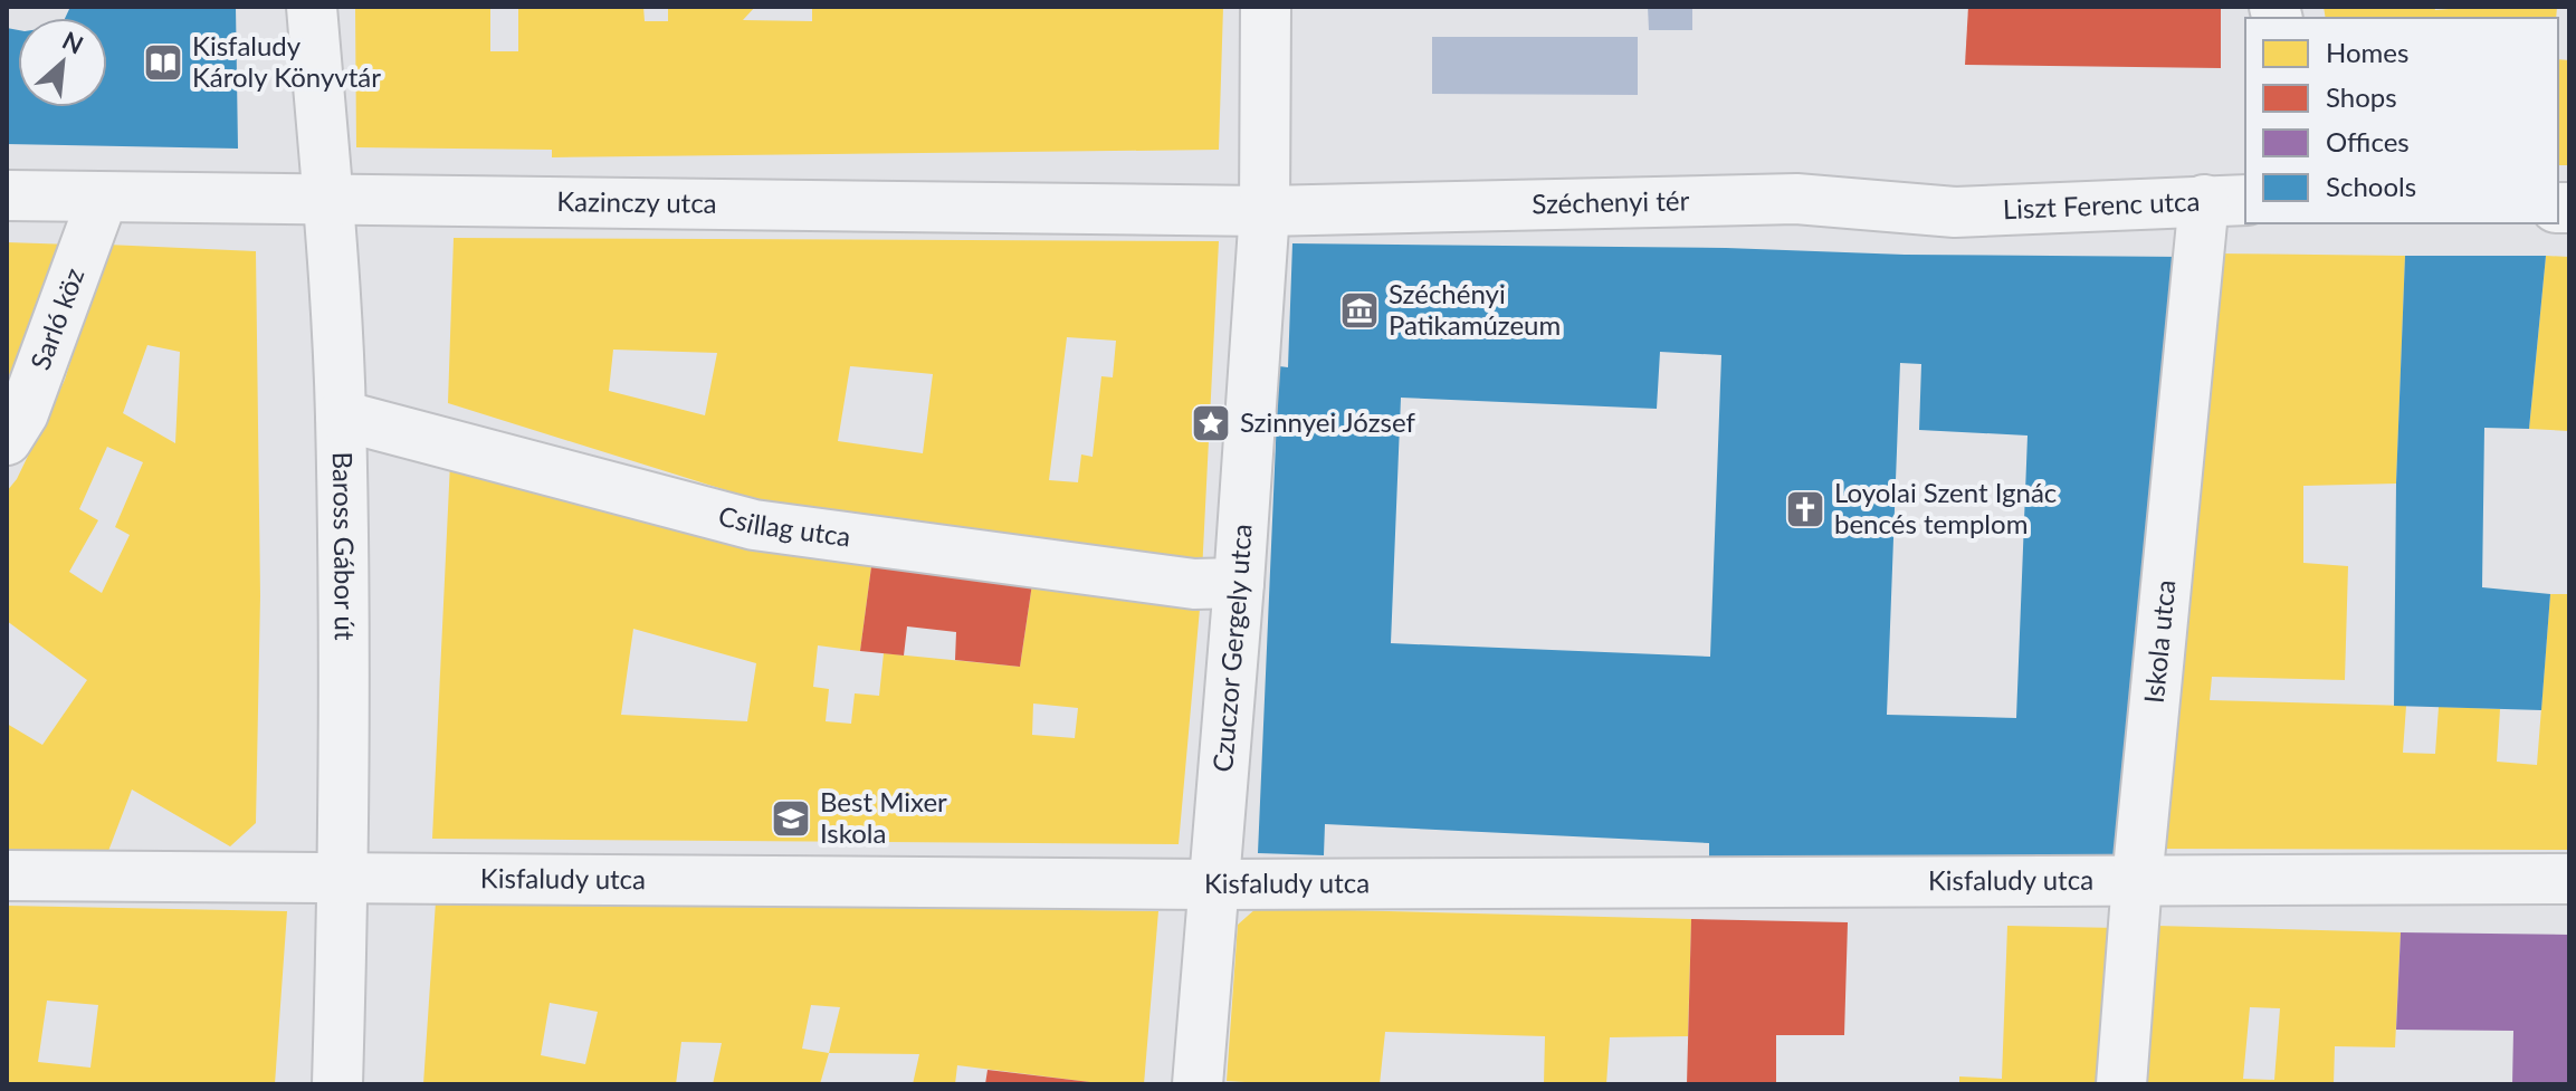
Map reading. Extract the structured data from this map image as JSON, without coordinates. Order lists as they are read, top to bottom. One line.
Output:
{"streets":{"street":["Széchenyi tér","Kazinczy utca","Liszt Ferenc utca","Sarló köz","Csillag utca","Baross Gábor út","Iskola utca","Czuczor Gergely utca","Kisfaludy utca"]},"crossings":[["Széchenyi tér","Kazinczy utca"],["Széchenyi tér","Liszt Ferenc utca"],["Széchenyi tér","Czuczor Gergely utca"],["Kazinczy utca","Sarló köz"],["Kazinczy utca","Baross Gábor út"],["Kazinczy utca","Czuczor Gergely utca"],["Liszt Ferenc utca","Iskola utca"],["Csillag utca","Baross Gábor út"],["Csillag utca","Czuczor Gergely utca"],["Baross Gábor út","Kisfaludy utca"],["Iskola utca","Kisfaludy utca"],["Czuczor Gergely utca","Kisfaludy utca"]],"places":{"library":["Kisfaludy Károly Könyvtár"],"museum":["Széchényi Patikamúzeum"],"place":["Szinnyei József"],"church":["Loyolai Szent Ignác bencés templom"],"school or university":["Best Mixer Iskola"]},"legend":["Homes","Shops","Offices","Schools"],"north":"top right"}
